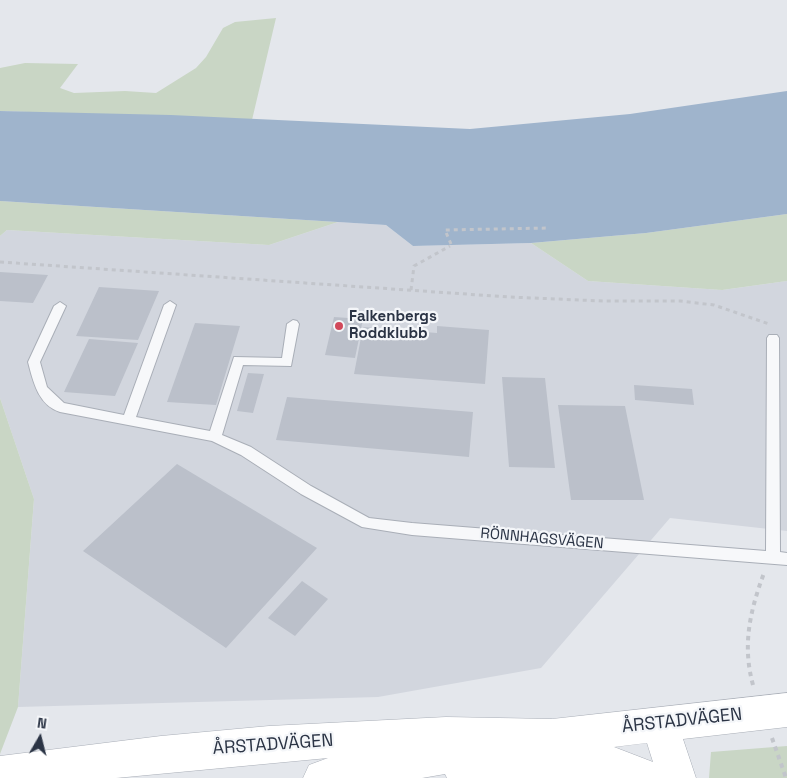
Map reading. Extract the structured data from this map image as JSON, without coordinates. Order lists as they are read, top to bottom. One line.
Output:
{"streets":{"main road":["ÅRSTADVÄGEN"],"lane":["RÖNNHAGSVÄGEN"]},"places":["Falkenbergs Roddklubb"],"north":"top"}
